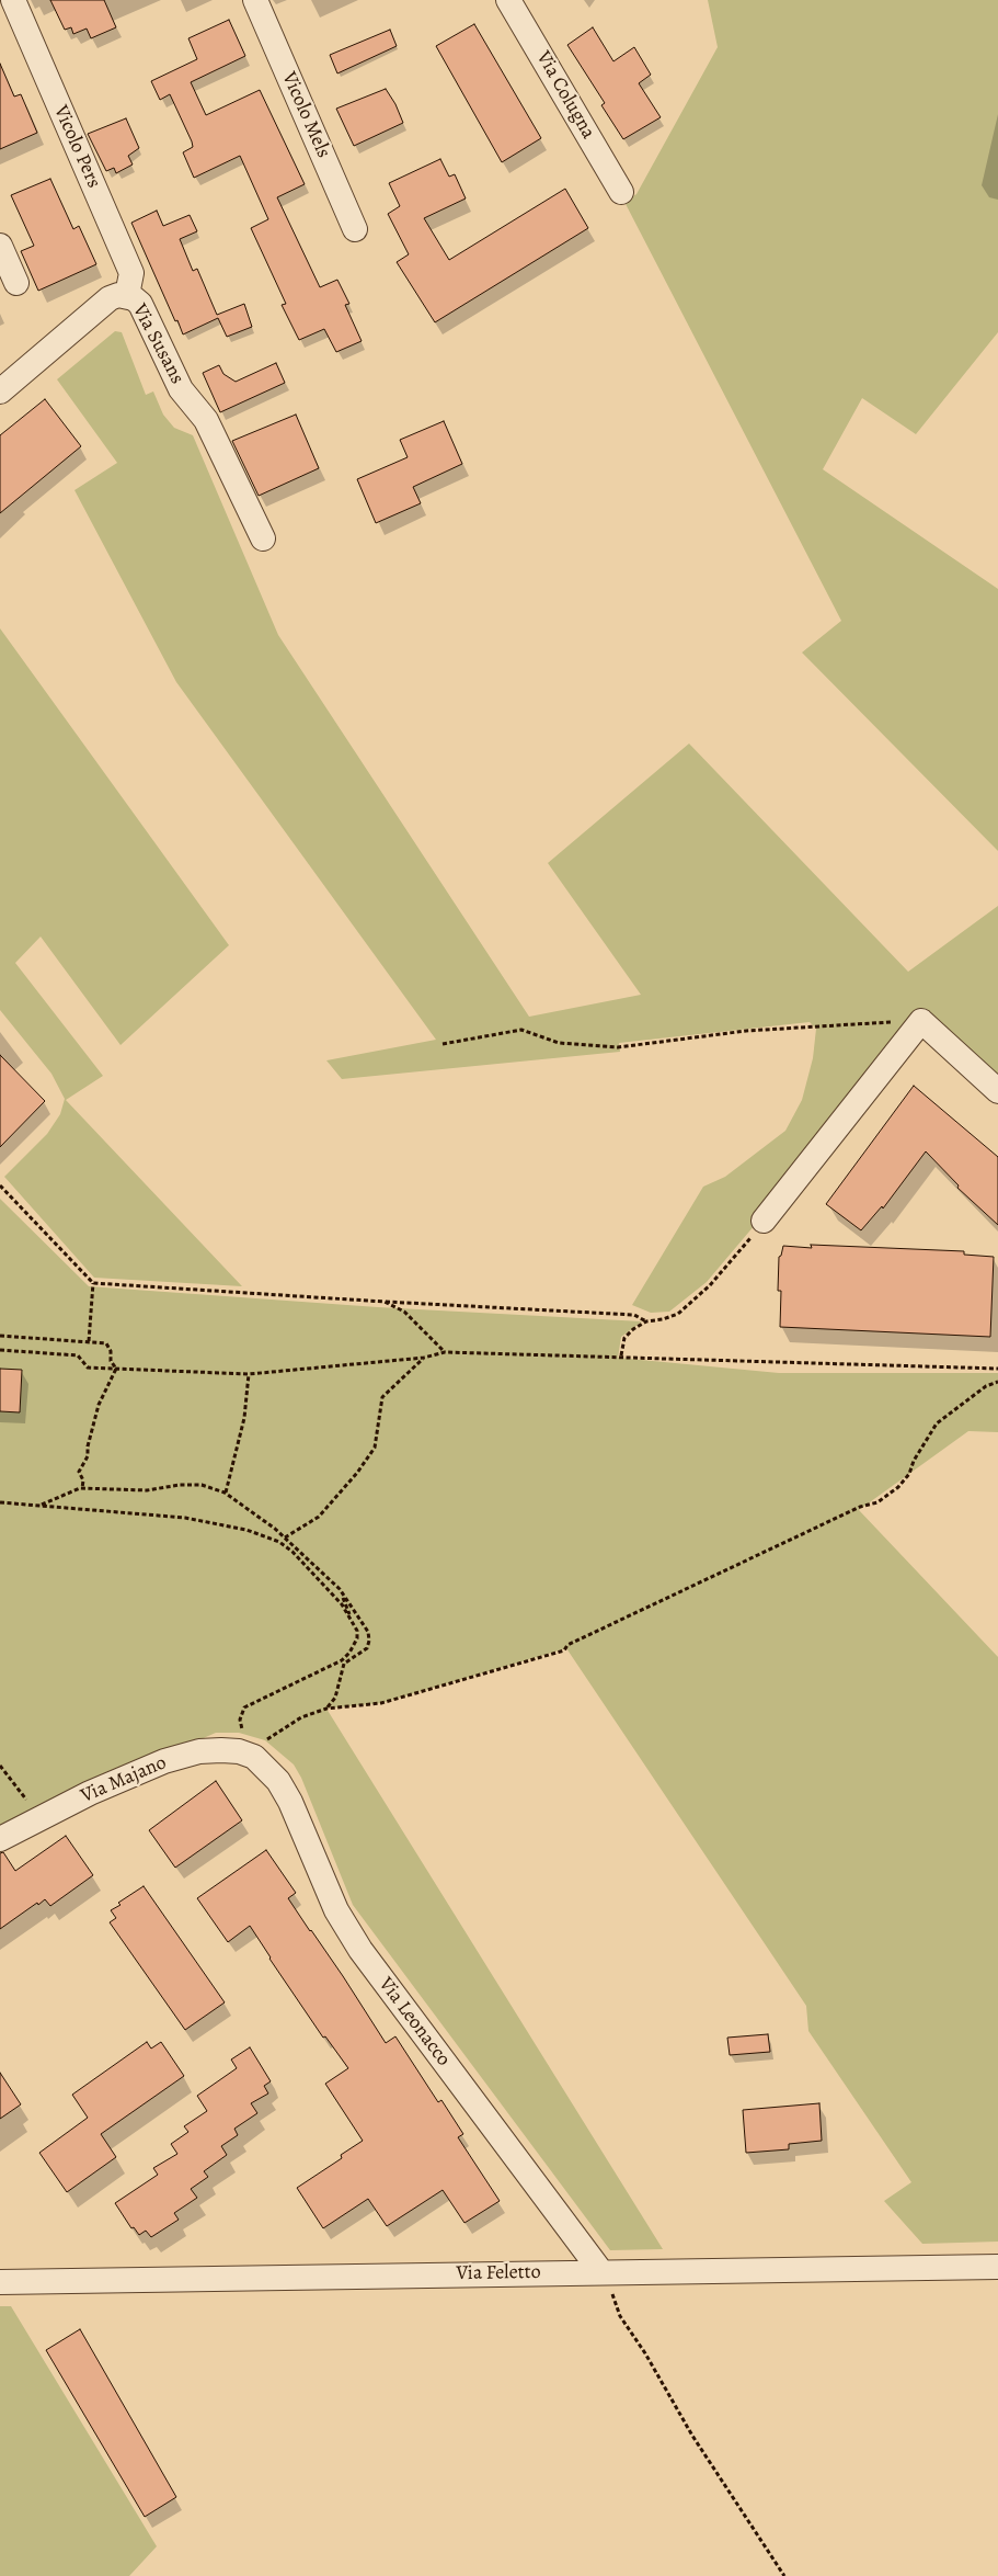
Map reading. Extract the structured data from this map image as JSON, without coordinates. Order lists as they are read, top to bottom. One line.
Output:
{"streets":{"street":["Via Colugna","Vicolo Mels","Vicolo Pers","Via Susans","Via Majano","Via Leonacco","Via Feletto"]},"crossings":[["Vicolo Pers","Via Susans"],["Via Majano","Via Leonacco"],["Via Leonacco","Via Feletto"]]}
